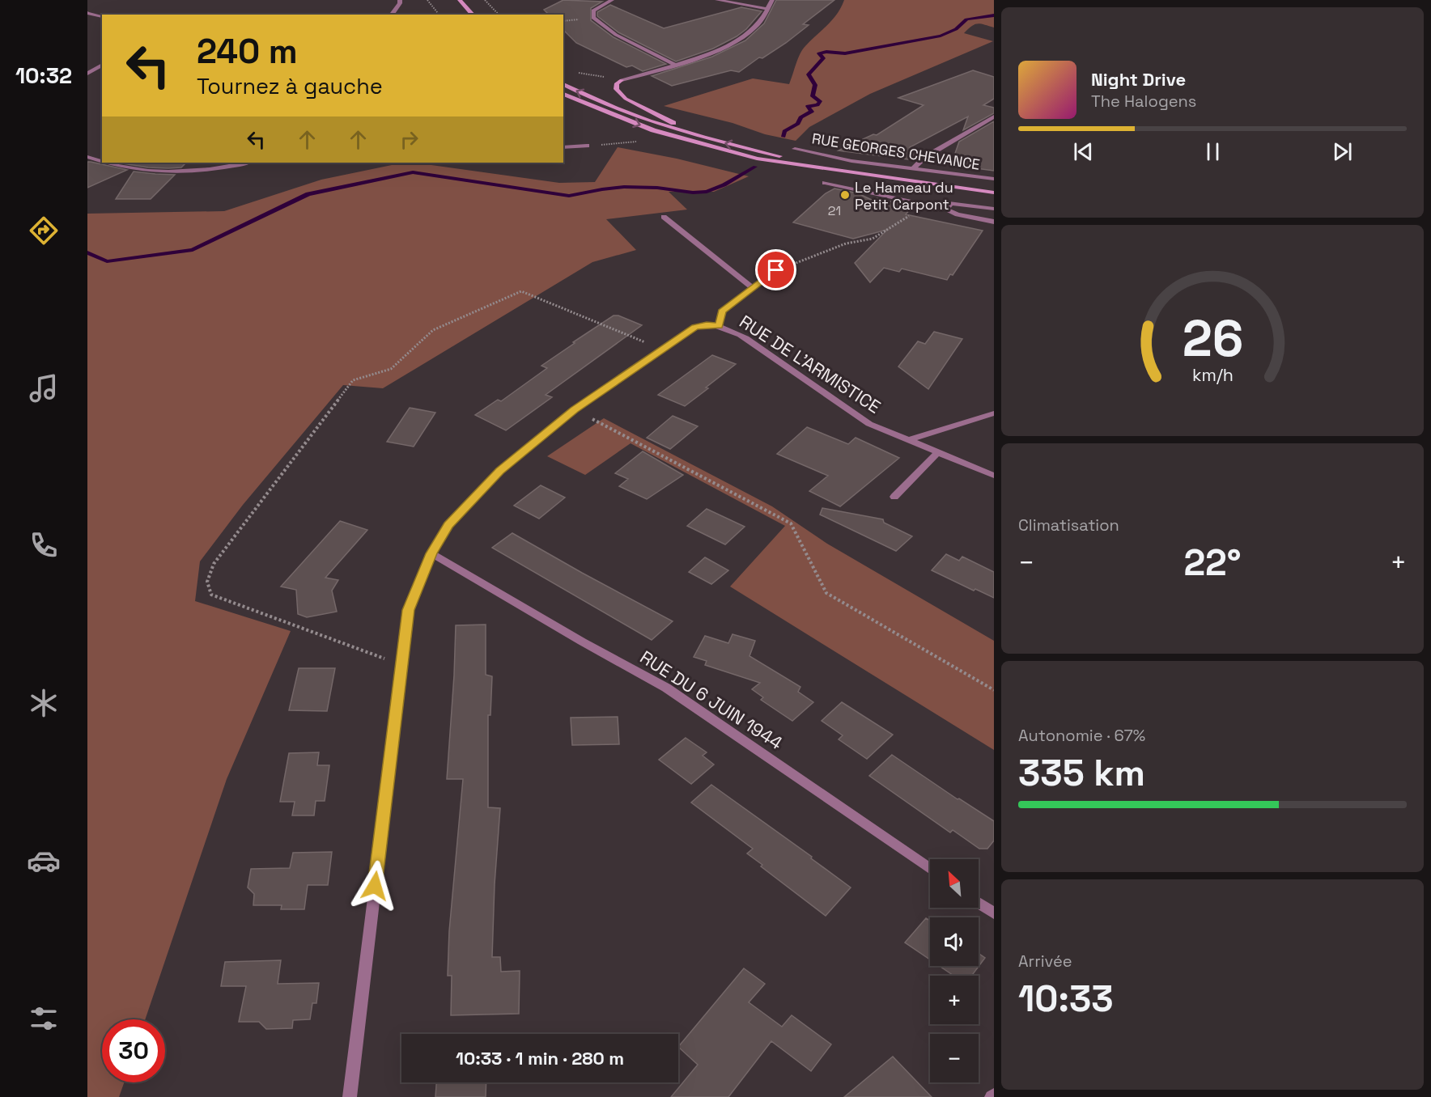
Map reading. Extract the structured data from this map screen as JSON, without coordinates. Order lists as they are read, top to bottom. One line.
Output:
{"streets":{"street":["RUE GEORGES CHEVANCE","RUE DE L'ARMISTICE","RUE DU 6 JUIN 1944"]},"places":["Le Hameau du Petit Carpont"],"house_numbers":["21"],"north":"top left","page":{"tabs":"10:32","turn":["240 m","Tournez à gauche"],"song":["Night Drive","The Halogens"],"tile":["Climatisation",["Autonomie · 67%","335 km"],["Arrivée","10:33"]],"heat":["−","22°","+"],"map_buttons":["+","−"],"limit":"30","trip":"10:33 · 1 min · 280 m","gauge":["26","km/h"]}}
